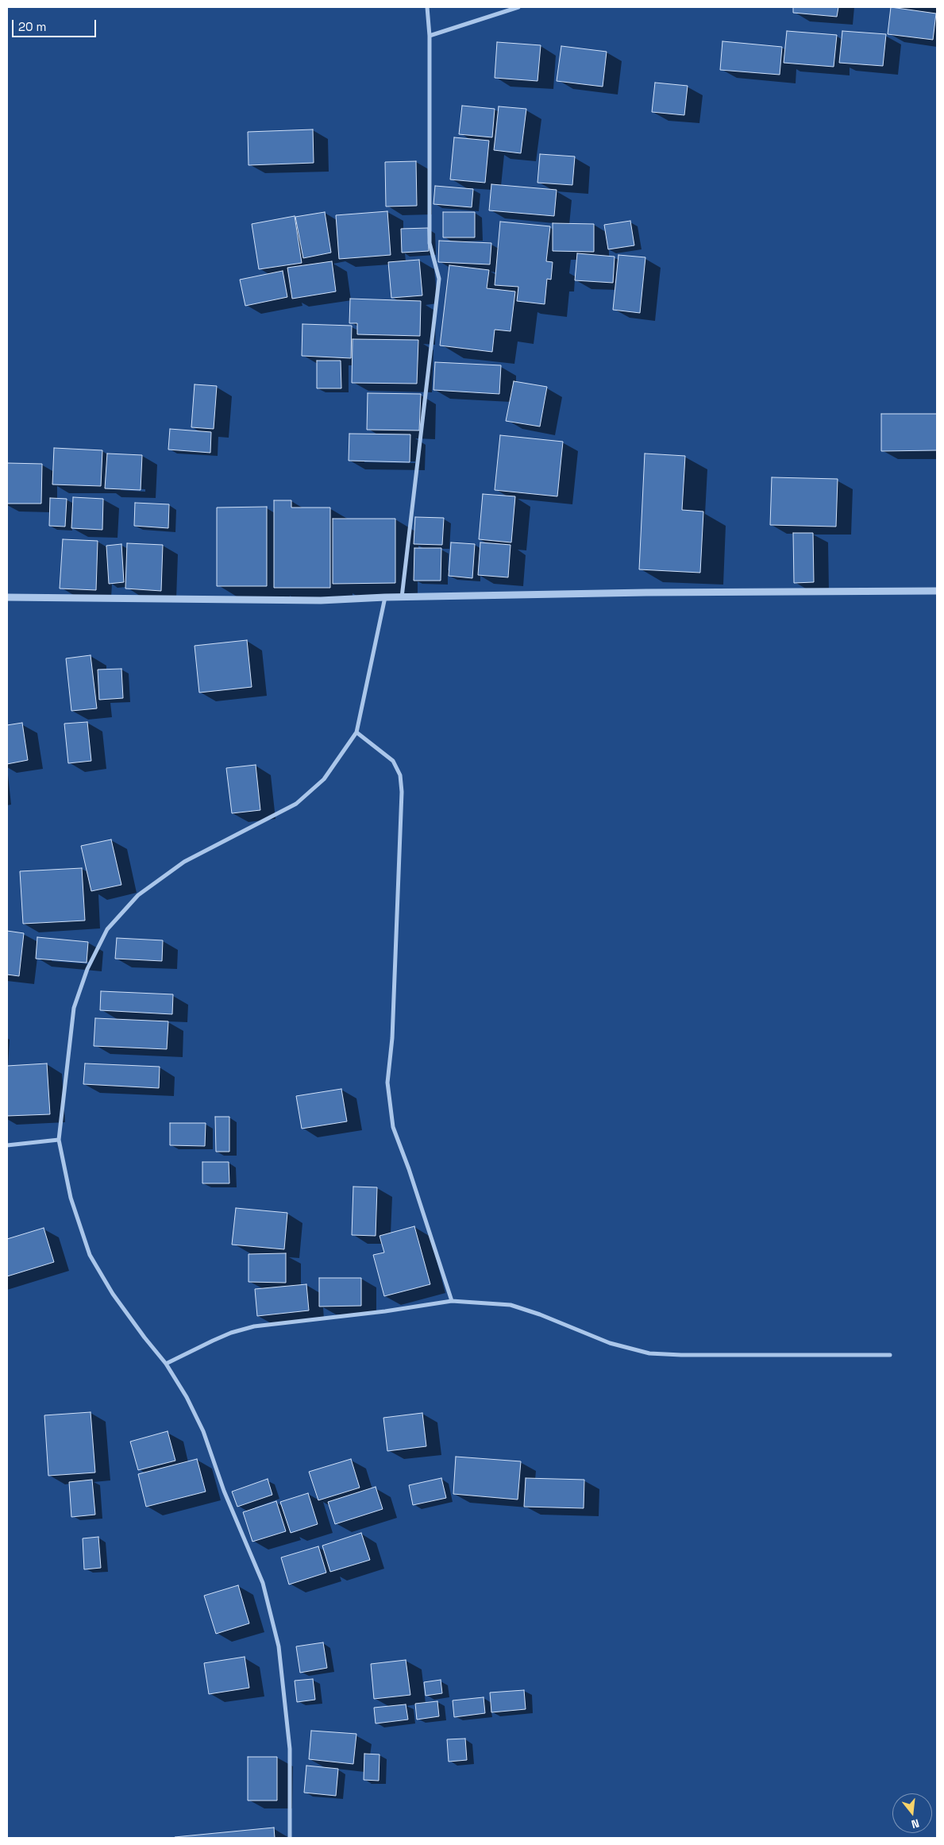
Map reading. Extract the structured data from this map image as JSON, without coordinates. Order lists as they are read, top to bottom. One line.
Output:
{"scale_bar":"20 m","north":"bottom"}
